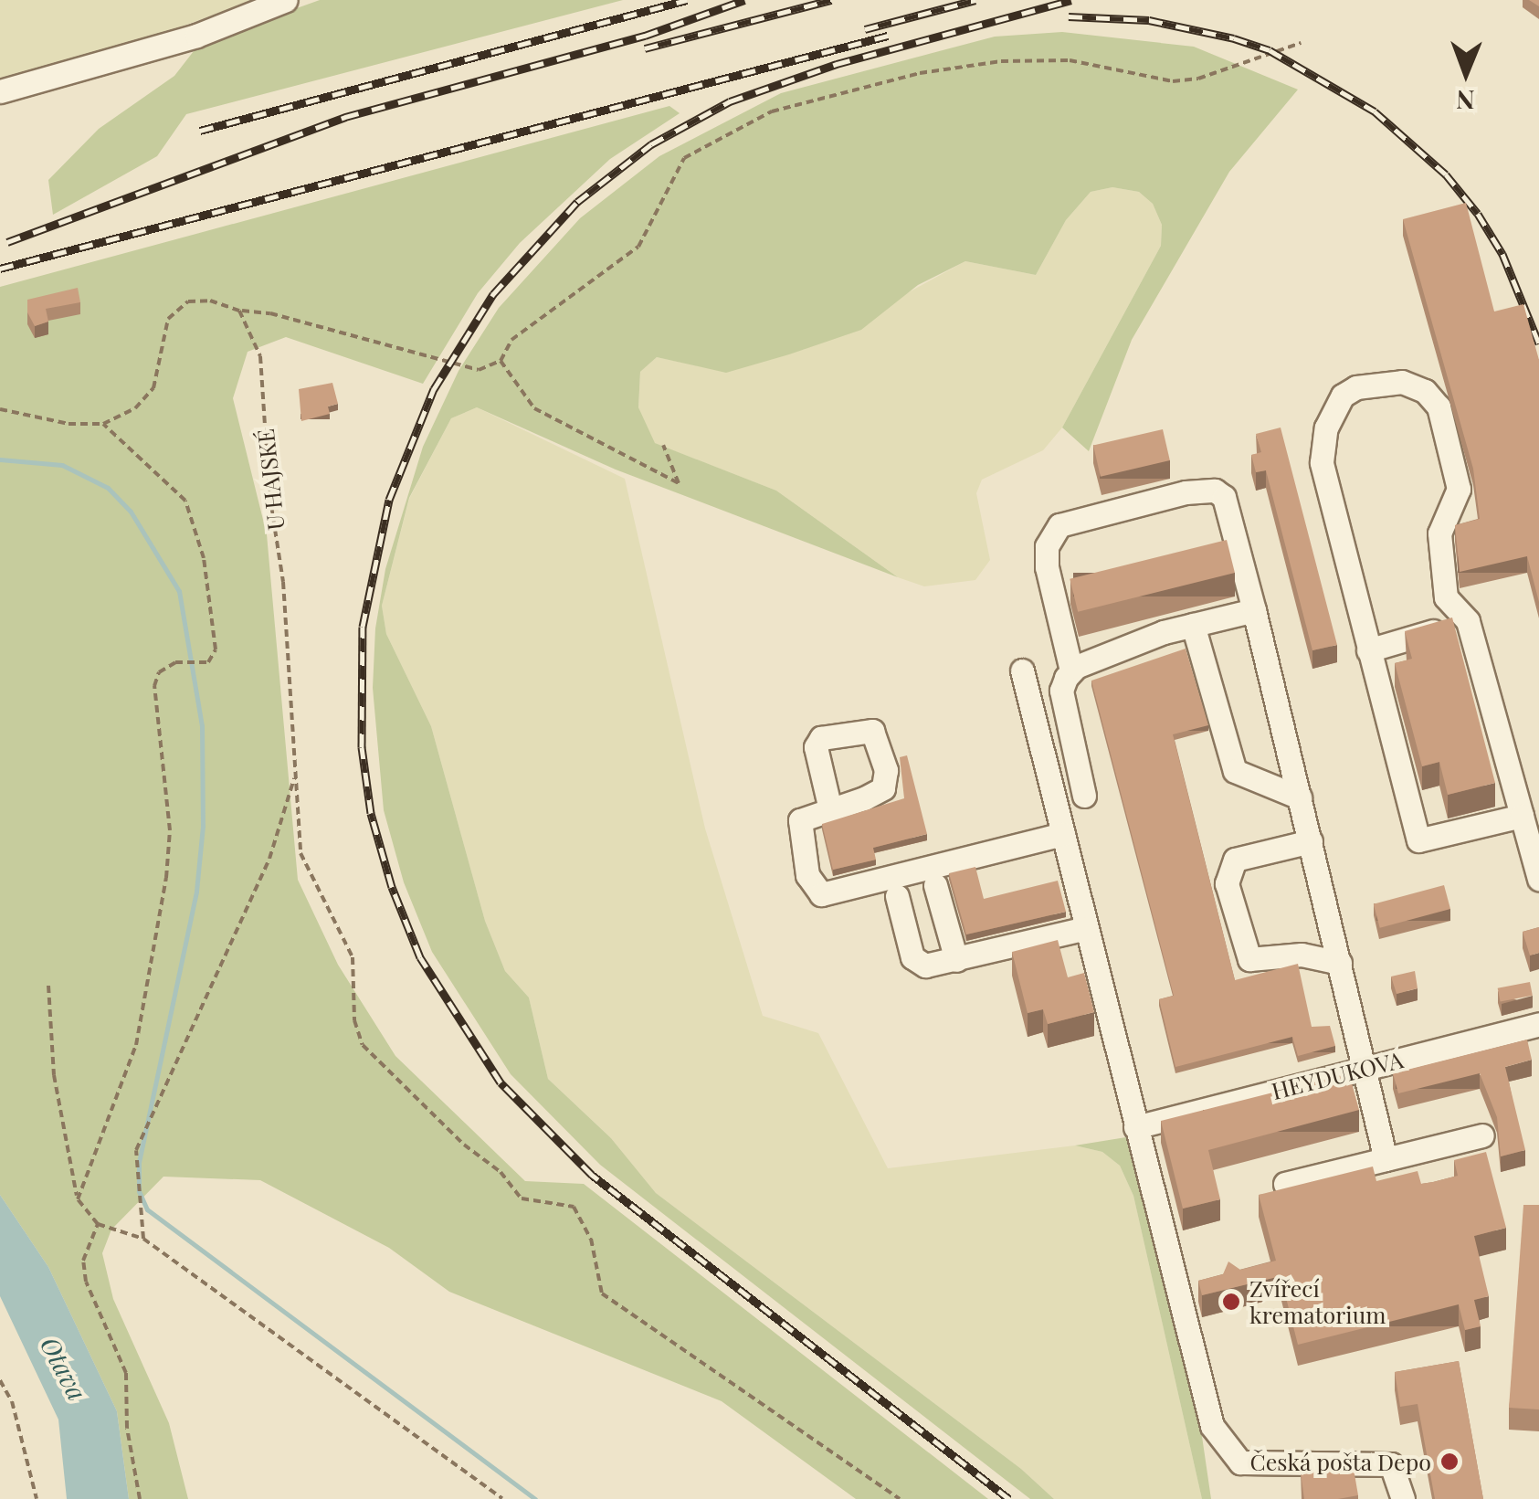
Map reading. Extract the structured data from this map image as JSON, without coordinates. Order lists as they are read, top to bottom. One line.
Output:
{"streets":{"street":["HEYDUKOVA"],"path":["U HAJSKÉ"]},"water":["Otava"],"places":["Zvířecí krematorium","Česká pošta Depo"],"north":"bottom"}
